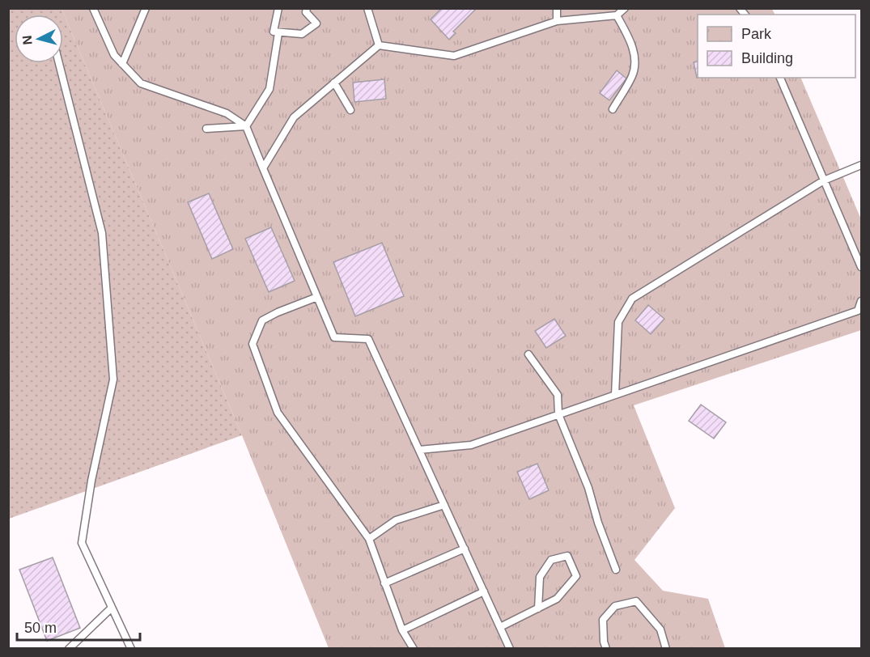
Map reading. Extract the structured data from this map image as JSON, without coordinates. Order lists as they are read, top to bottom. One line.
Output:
{"legend":["Park","Building"],"scale_bar":"50 m","north":"left"}
